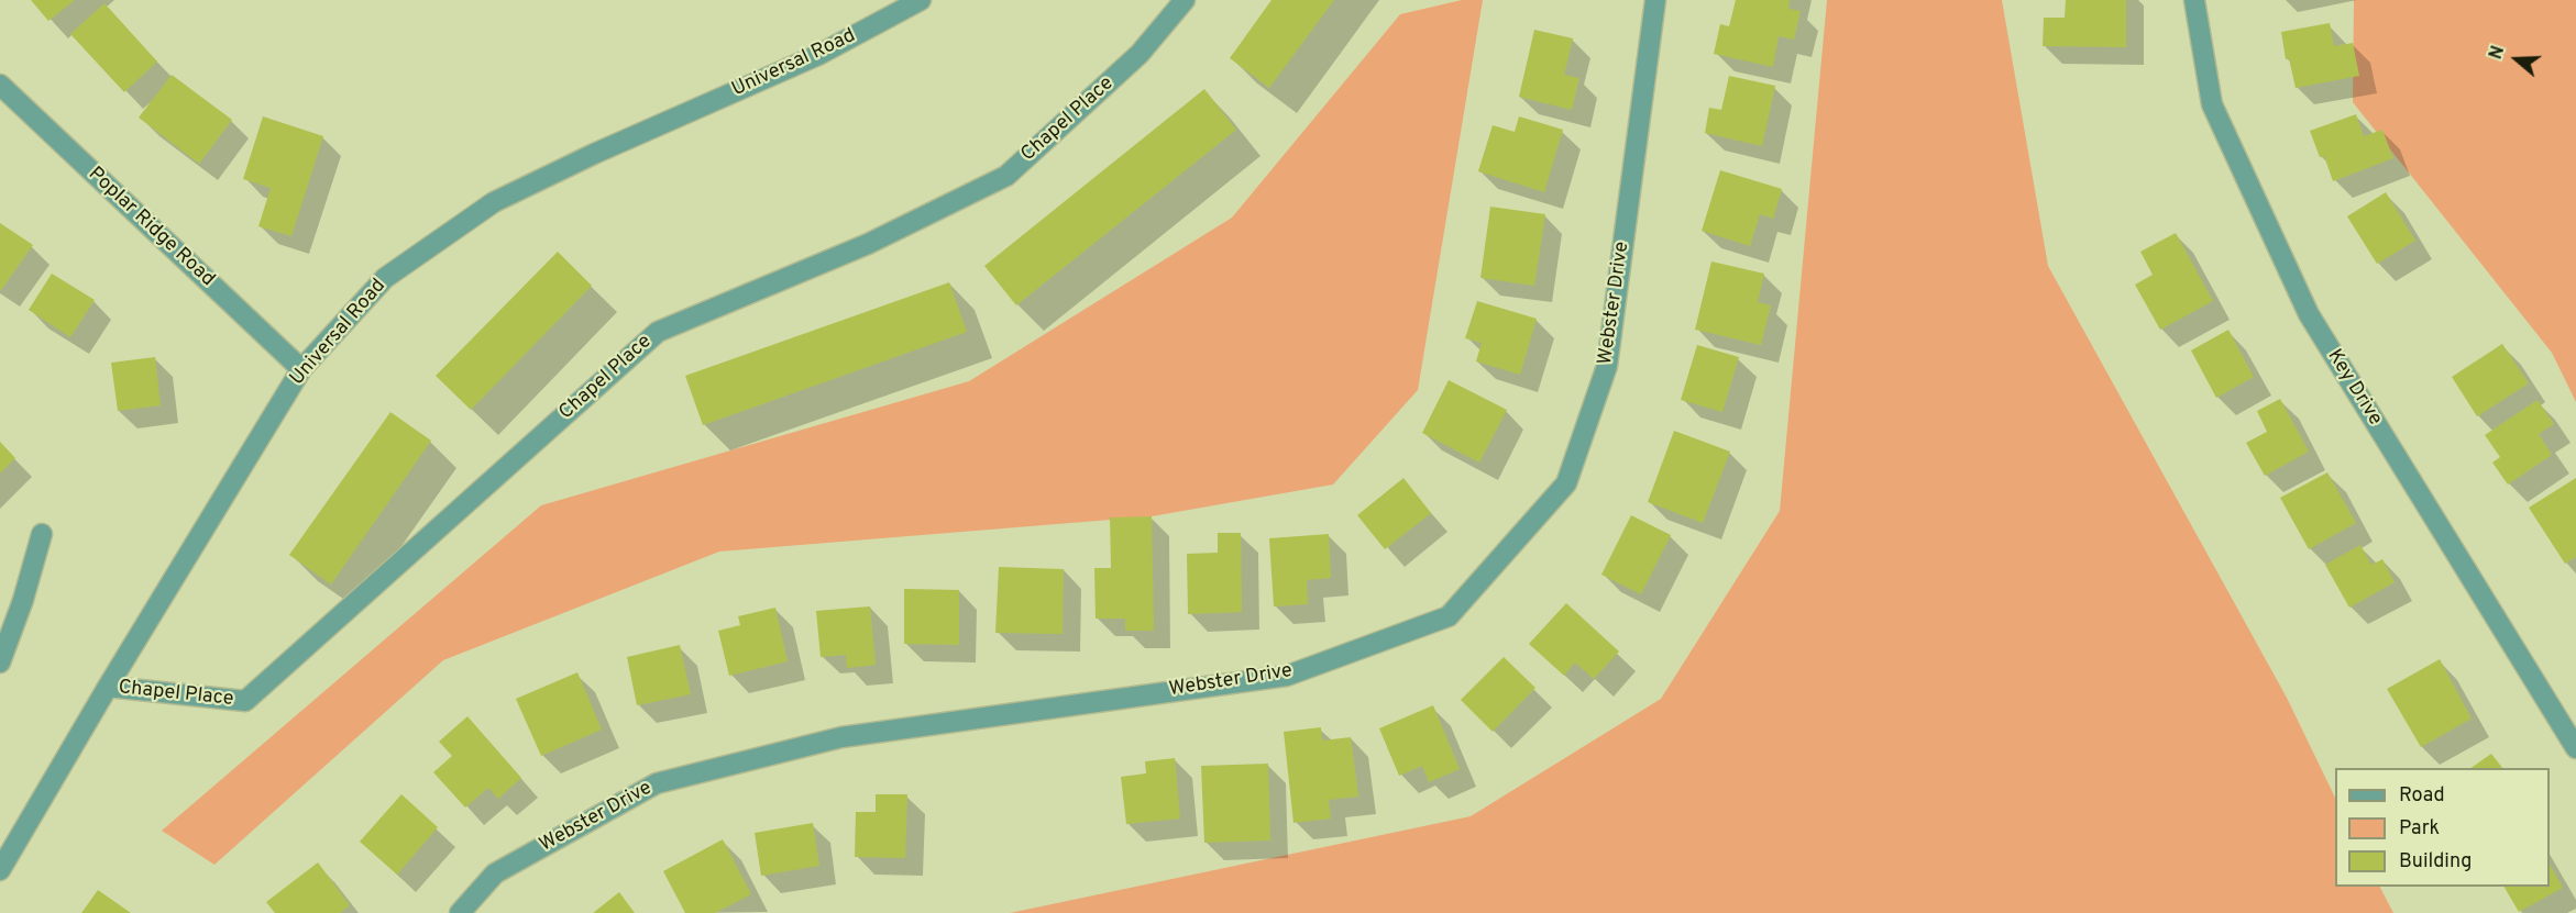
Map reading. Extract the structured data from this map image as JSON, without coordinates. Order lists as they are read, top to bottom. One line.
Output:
{"streets":{"street":["Universal Road","Chapel Place","Poplar Ridge Road","Webster Drive","Key Drive"]},"crossings":[["Universal Road","Chapel Place"],["Universal Road","Poplar Ridge Road"]],"legend":["Road","Park","Building"],"north":"left"}
